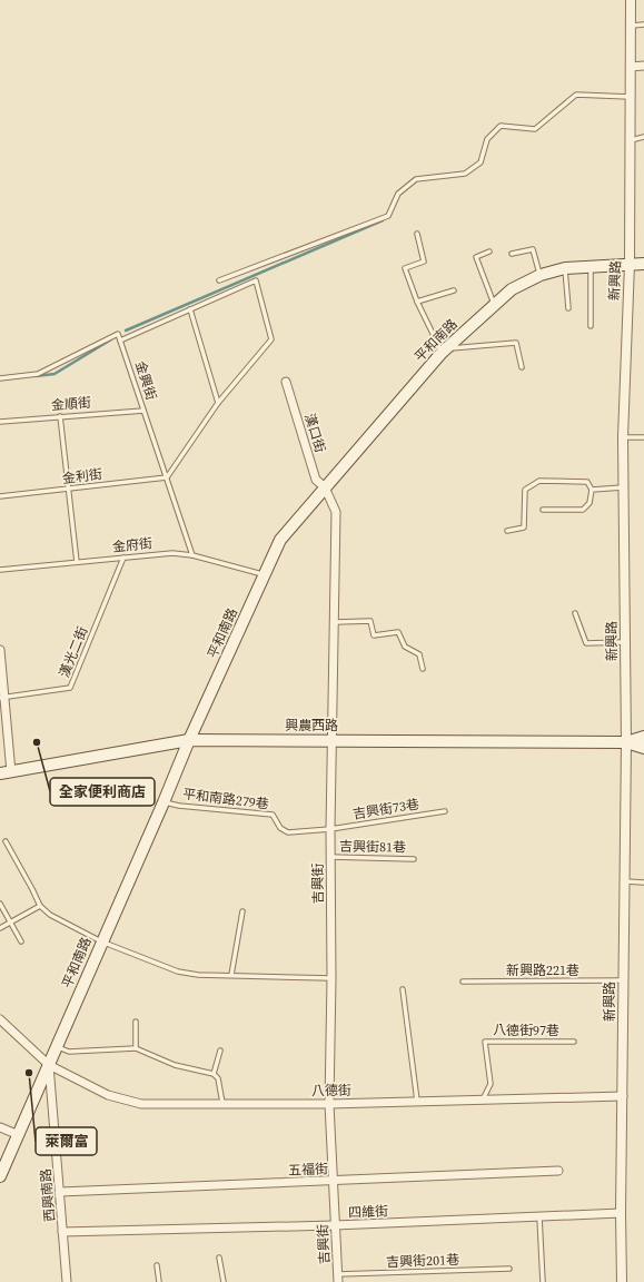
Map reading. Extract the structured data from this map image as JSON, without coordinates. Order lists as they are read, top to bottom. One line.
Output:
{"streets":{"main road":["平和南路","興農西路"],"street":["新興路","漢口街","吉興街","八德街","五福街","西興南路","四維街"],"lane":["金興街","金順街","金利街","金府街","漢光二街","平和南路279巷","吉興街73巷","吉興街81巷","新興路221巷","八德街97巷","吉興街201巷"]},"crossings":[["新興路","平和南路"],["新興路","興農西路"],["新興路","新興路221巷"],["新興路","八德街"],["新興路","四維街"],["平和南路","漢口街"],["平和南路","金府街"],["平和南路","興農西路"],["平和南路","平和南路279巷"],["平和南路","吉興街"],["平和南路","八德街"],["平和南路","西興南路"],["金興街","金順街"],["金興街","金利街"],["金興街","金府街"],["漢口街","吉興街"],["金府街","漢光二街"],["興農西路","吉興街"],["平和南路279巷","吉興街73巷"],["平和南路279巷","吉興街"],["吉興街73巷","吉興街"],["吉興街81巷","吉興街"],["吉興街","八德街"],["吉興街","五福街"],["吉興街","四維街"],["吉興街","吉興街201巷"],["八德街97巷","八德街"],["八德街","西興南路"],["五福街","西興南路"],["西興南路","四維街"]],"places":["全家便利商店","萊爾富"]}
